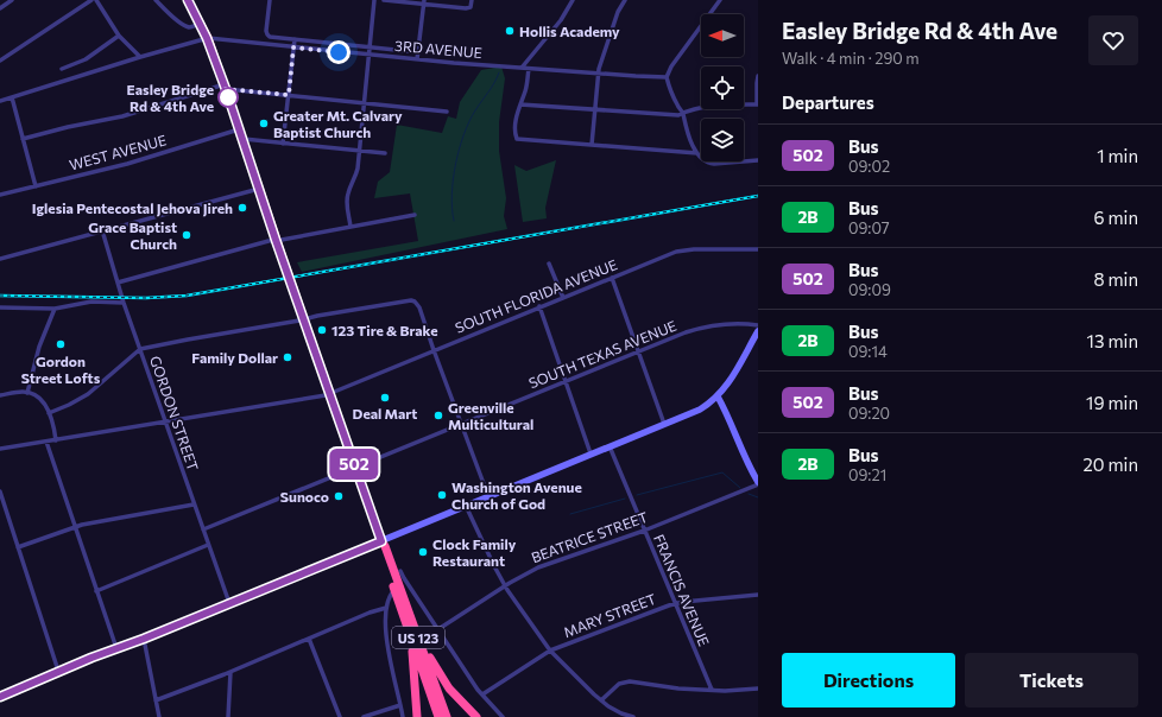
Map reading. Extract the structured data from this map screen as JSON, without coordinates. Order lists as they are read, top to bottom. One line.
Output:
{"streets":{"highway":["US 123"],"street":["3RD AVENUE","WEST AVENUE","SOUTH FLORIDA AVENUE","SOUTH TEXAS AVENUE","GORDON STREET","BEATRICE STREET","FRANCIS AVENUE","MARY STREET"]},"crossings":[["3RD AVENUE","US 123"],["WEST AVENUE","US 123"],["SOUTH FLORIDA AVENUE","GORDON STREET"],["SOUTH FLORIDA AVENUE","US 123"],["SOUTH TEXAS AVENUE","GORDON STREET"],["SOUTH TEXAS AVENUE","US 123"],["BEATRICE STREET","FRANCIS AVENUE"],["FRANCIS AVENUE","MARY STREET"]],"places":["Hollis Academy","Easley Bridge Rd & 4th Ave","Greater Mt. Calvary Baptist Church","Iglesia Pentecostal Jehova Jireh","Grace Baptist Church","123 Tire & Brake","Gordon Street Lofts","Family Dollar","Deal Mart","Greenville Multicultural","Washington Avenue Church of God","Sunoco","Clock Family Restaurant"],"lines":["bus line 502"],"north":"left","page":{"on_map":"502","heading":[["Easley Bridge Rd & 4th Ave","Walk · 4 min · 290 m"],"Departures"],"list":[{"mark":"502","name":"Bus","note":"09:02","value":"1 min"},{"mark":"2B","name":"Bus","note":"09:07","value":"6 min"},{"mark":"502","name":"Bus","note":"09:09","value":"8 min"},{"mark":"2B","name":"Bus","note":"09:14","value":"13 min"},{"mark":"502","name":"Bus","note":"09:20","value":"19 min"},{"mark":"2B","name":"Bus","note":"09:21","value":"20 min"}],"buttons":["Directions","Tickets"]}}
